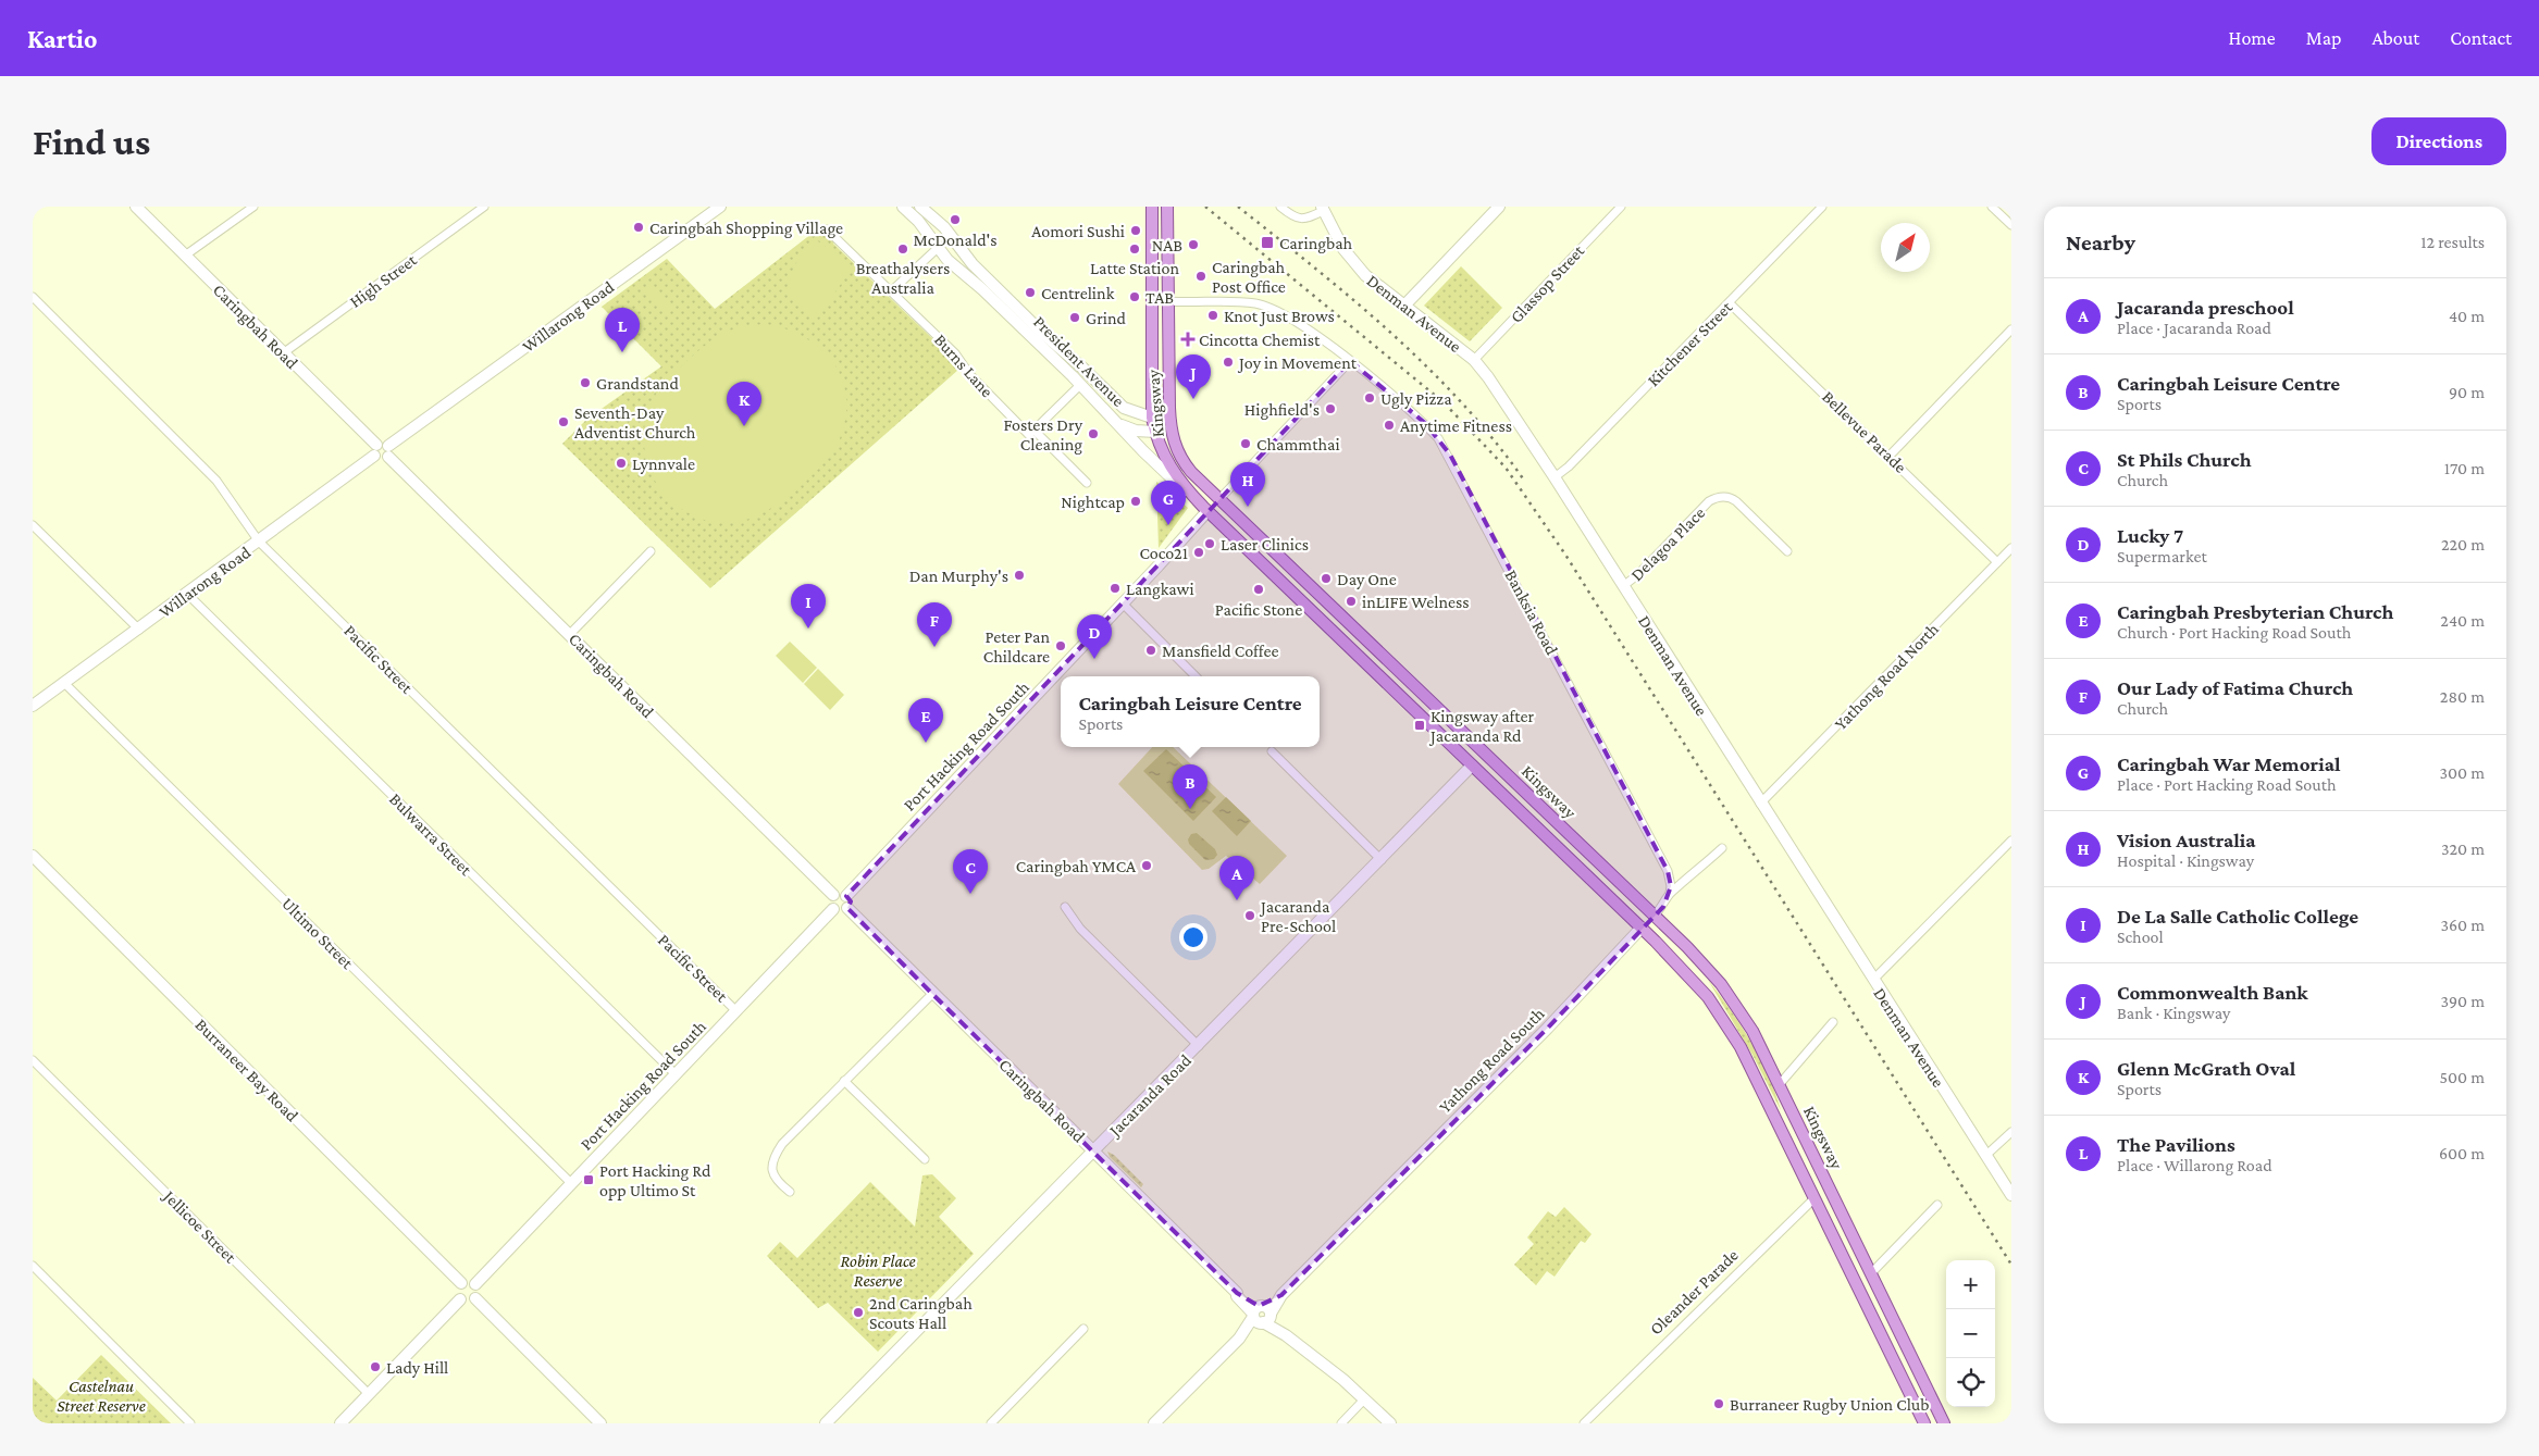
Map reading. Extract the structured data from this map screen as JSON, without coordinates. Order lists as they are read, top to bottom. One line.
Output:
{"streets":{"main road":["President Avenue","Kingsway","Port Hacking Road South","Yathong Road South","Oleander Parade"],"street":["High Street","Glassop Street","Denman Avenue","Willarong Road","Caringbah Road","Kitchener Street","Burns Lane","Bellevue Parade","Delagoa Place","Banksia Road","Pacific Street","Yathong Road North","Bulwarra Street","Ultimo Street","Burraneer Bay Road","Jacaranda Road","Jellicoe Street"]},"crossings":[["High Street","Caringbah Road"],["Glassop Street","Denman Avenue"],["Denman Avenue","Kitchener Street"],["Denman Avenue","Delagoa Place"],["Denman Avenue","Yathong Road North"],["Willarong Road","Caringbah Road"],["Willarong Road","Pacific Street"],["Willarong Road","Bulwarra Street"],["Willarong Road","Ultimo Street"],["Caringbah Road","Port Hacking Road South"],["Caringbah Road","Yathong Road South"],["Caringbah Road","Jacaranda Road"],["Kitchener Street","Bellevue Parade"],["President Avenue","Kingsway"],["President Avenue","Port Hacking Road South"],["Kingsway","Banksia Road"],["Kingsway","Port Hacking Road South"],["Kingsway","Yathong Road South"],["Kingsway","Jacaranda Road"],["Kingsway","Oleander Parade"],["Bellevue Parade","Yathong Road North"],["Banksia Road","Yathong Road South"],["Pacific Street","Port Hacking Road South"],["Port Hacking Road South","Bulwarra Street"],["Port Hacking Road South","Ultimo Street"],["Port Hacking Road South","Burraneer Bay Road"]],"parks":["Robin Place Reserve","Castelnau Street Reserve"],"places":{"other":["McDonald's","Caringbah Shopping Village","Aomori Sushi","NAB","Breathalysers Australia","Latte Station","Caringbah Post Office","Centrelink","TAB","Knot Just Brows","Grind","Joy in Movement","Grandstand","Ugly Pizza","Highfield's","Seventh-Day Adventist Church","Anytime Fitness","Fosters Dry Cleaning","Chammthai","Lynnvale","Nightcap","Laser Clinics","Coco21","Dan Murphy's","Day One","Langkawi","Pacific Stone","inLIFE Welness","Peter Pan Childcare","Mansfield Coffee","Caringbah YMCA","Jacaranda Pre-School","2nd Caringbah Scouts Hall","Lady Hill","Burraneer Rugby Union Club"],"transit":["Caringbah","Kingsway after Jacaranda Rd","Port Hacking Rd opp Ultimo St"],"health":["Cincotta Chemist"]},"north":"top right","page":{"header":"Kartio","nav":["Home","Map","About","Contact"],"buttons":"Directions","title":"Find us","heading":["Nearby","12 results"],"list":[{"mark":"A","name":"Jacaranda preschool","note":"Place · Jacaranda Road","value":"40 m"},{"mark":"B","name":"Caringbah Leisure Centre","note":"Sports","value":"90 m"},{"mark":"C","name":"St Phils Church","note":"Church","value":"170 m"},{"mark":"D","name":"Lucky 7","note":"Supermarket","value":"220 m"},{"mark":"E","name":"Caringbah Presbyterian Church","note":"Church · Port Hacking Road South","value":"240 m"},{"mark":"F","name":"Our Lady of Fatima Church","note":"Church","value":"280 m"},{"mark":"G","name":"Caringbah War Memorial","note":"Place · Port Hacking Road South","value":"300 m"},{"mark":"H","name":"Vision Australia","note":"Hospital · Kingsway","value":"320 m"},{"mark":"I","name":"De La Salle Catholic College","note":"School","value":"360 m"},{"mark":"J","name":"Commonwealth Bank","note":"Bank · Kingsway","value":"390 m"},{"mark":"K","name":"Glenn McGrath Oval","note":"Sports","value":"500 m"},{"mark":"L","name":"The Pavilions","note":"Place · Willarong Road","value":"600 m"}],"pins":["L","J","K","H","G","I","F","D","E","B","C","A"],"popup":["Caringbah Leisure Centre","Sports"],"map_buttons":["+","−"]}}
